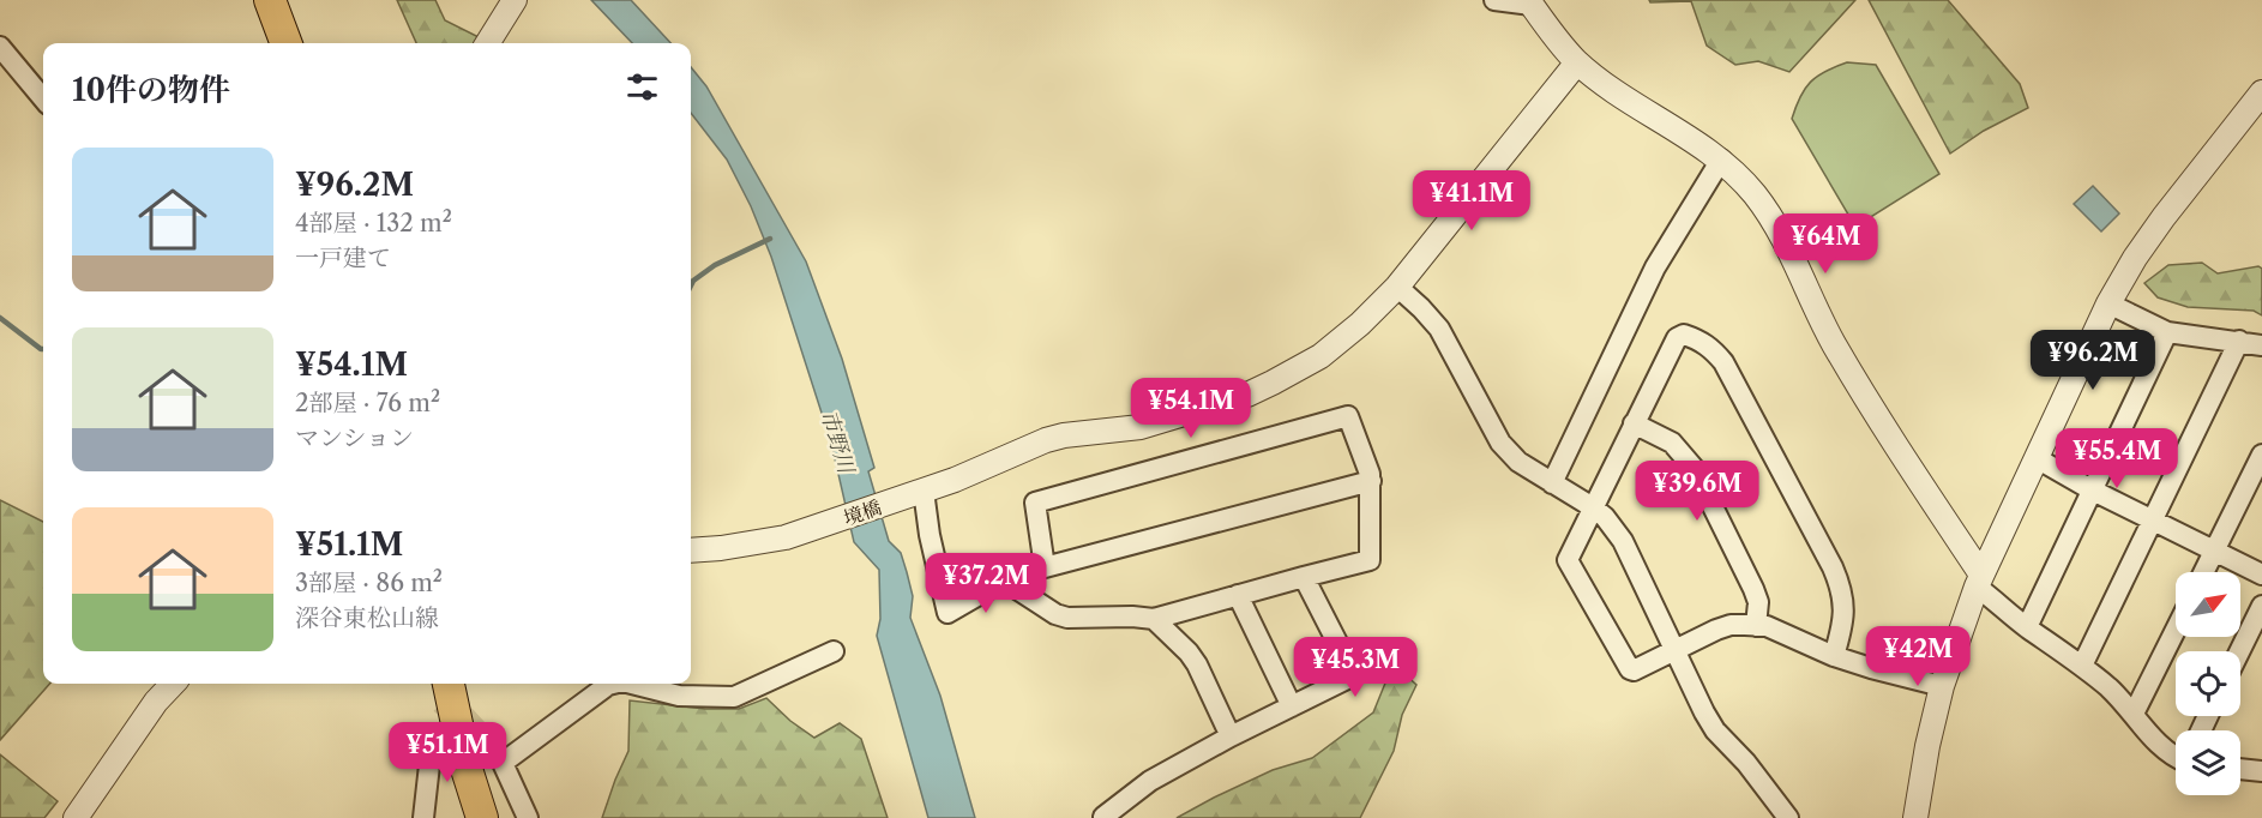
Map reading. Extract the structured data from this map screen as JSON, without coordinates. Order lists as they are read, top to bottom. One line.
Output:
{"streets":{"street":["境橋"]},"water":["市野川"],"north":"top right","page":{"heading":"10件の物件","list":[{"name":"¥96.2M","note":"4部屋 · 132 m² · 一戸建て"},{"name":"¥54.1M","note":"2部屋 · 76 m² · マンション"},{"name":"¥51.1M","note":"3部屋 · 86 m² · 深谷東松山線"}],"price":["¥41.1M","¥64M","¥96.2M","¥54.1M","¥55.4M","¥39.6M","¥37.2M","¥42M","¥45.3M","¥51.1M"]}}
